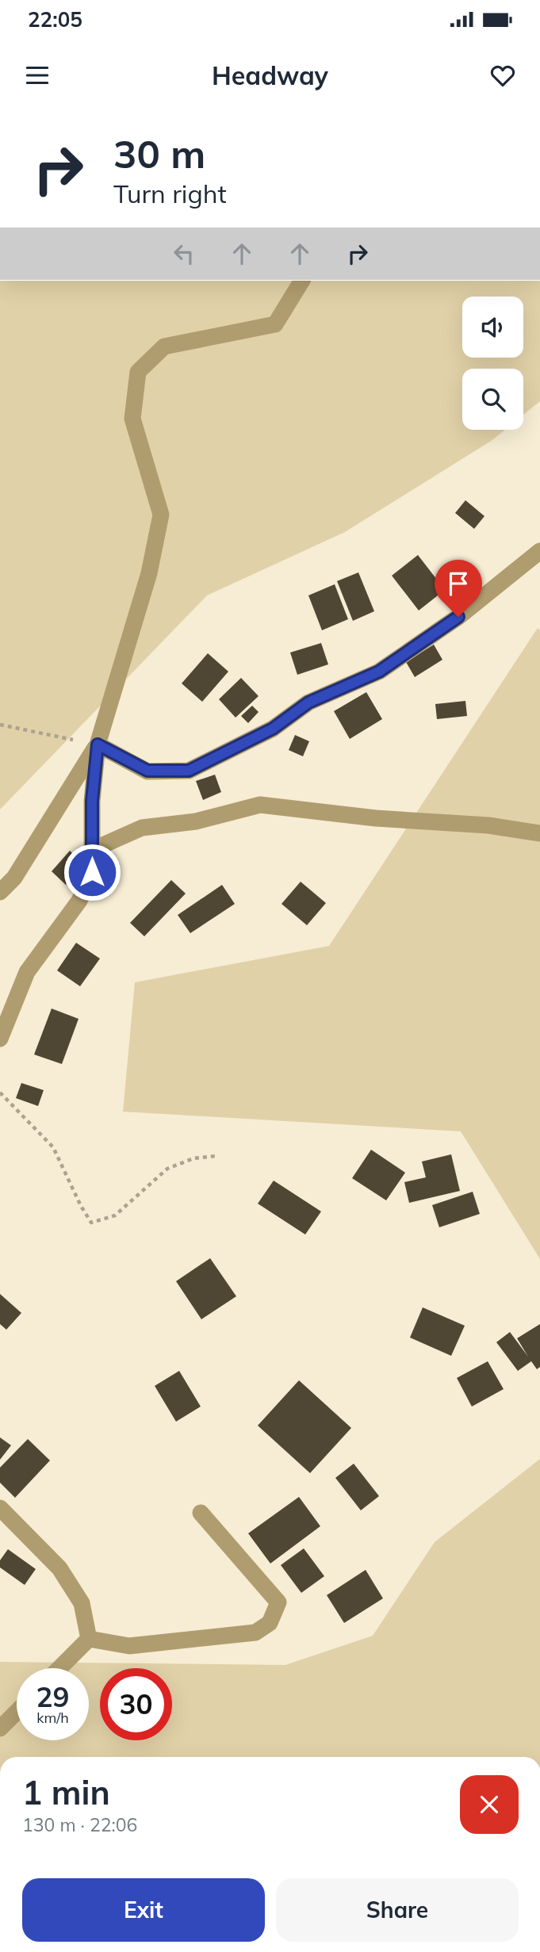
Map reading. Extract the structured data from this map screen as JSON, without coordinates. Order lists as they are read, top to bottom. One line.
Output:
{"page":{"status":"22:05","header":"Headway","turn":["30 m","Turn right"],"speed":"29 km/h","limit":"30","heading":["1 min","130 m · 22:06"],"buttons":["Exit","Share"]}}
